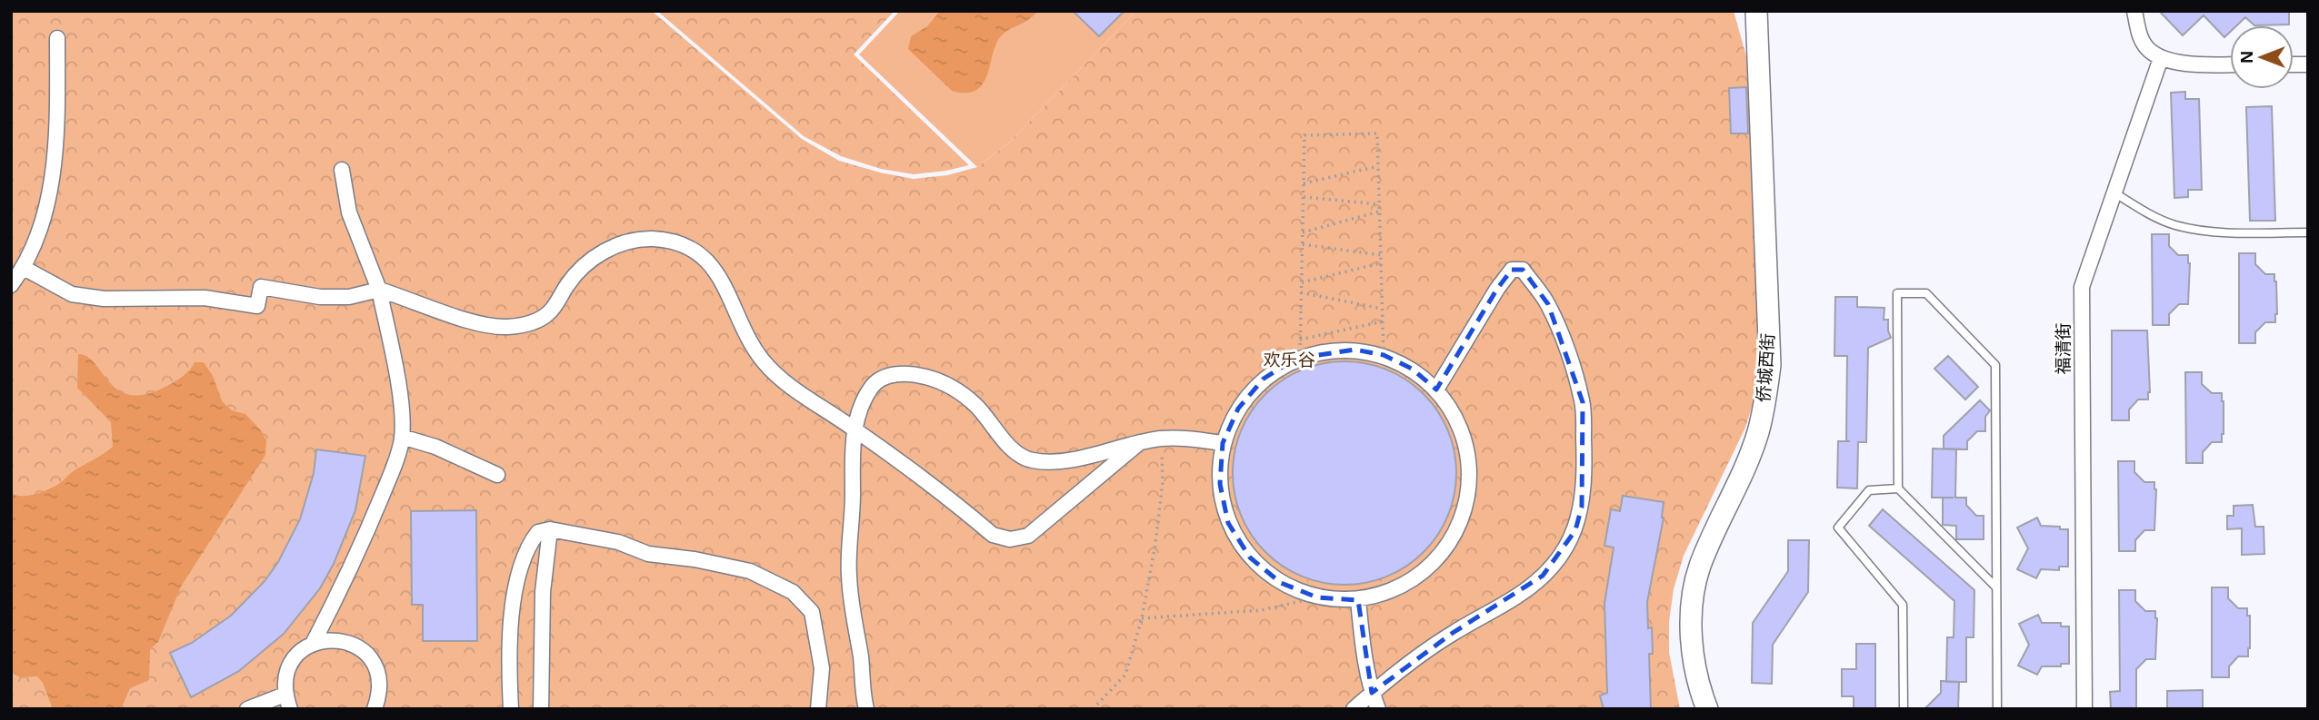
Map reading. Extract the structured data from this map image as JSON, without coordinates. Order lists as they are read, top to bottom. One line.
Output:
{"streets":{"street":["福清街","侨城西街"]},"parks":["欢乐谷"],"north":"left"}
